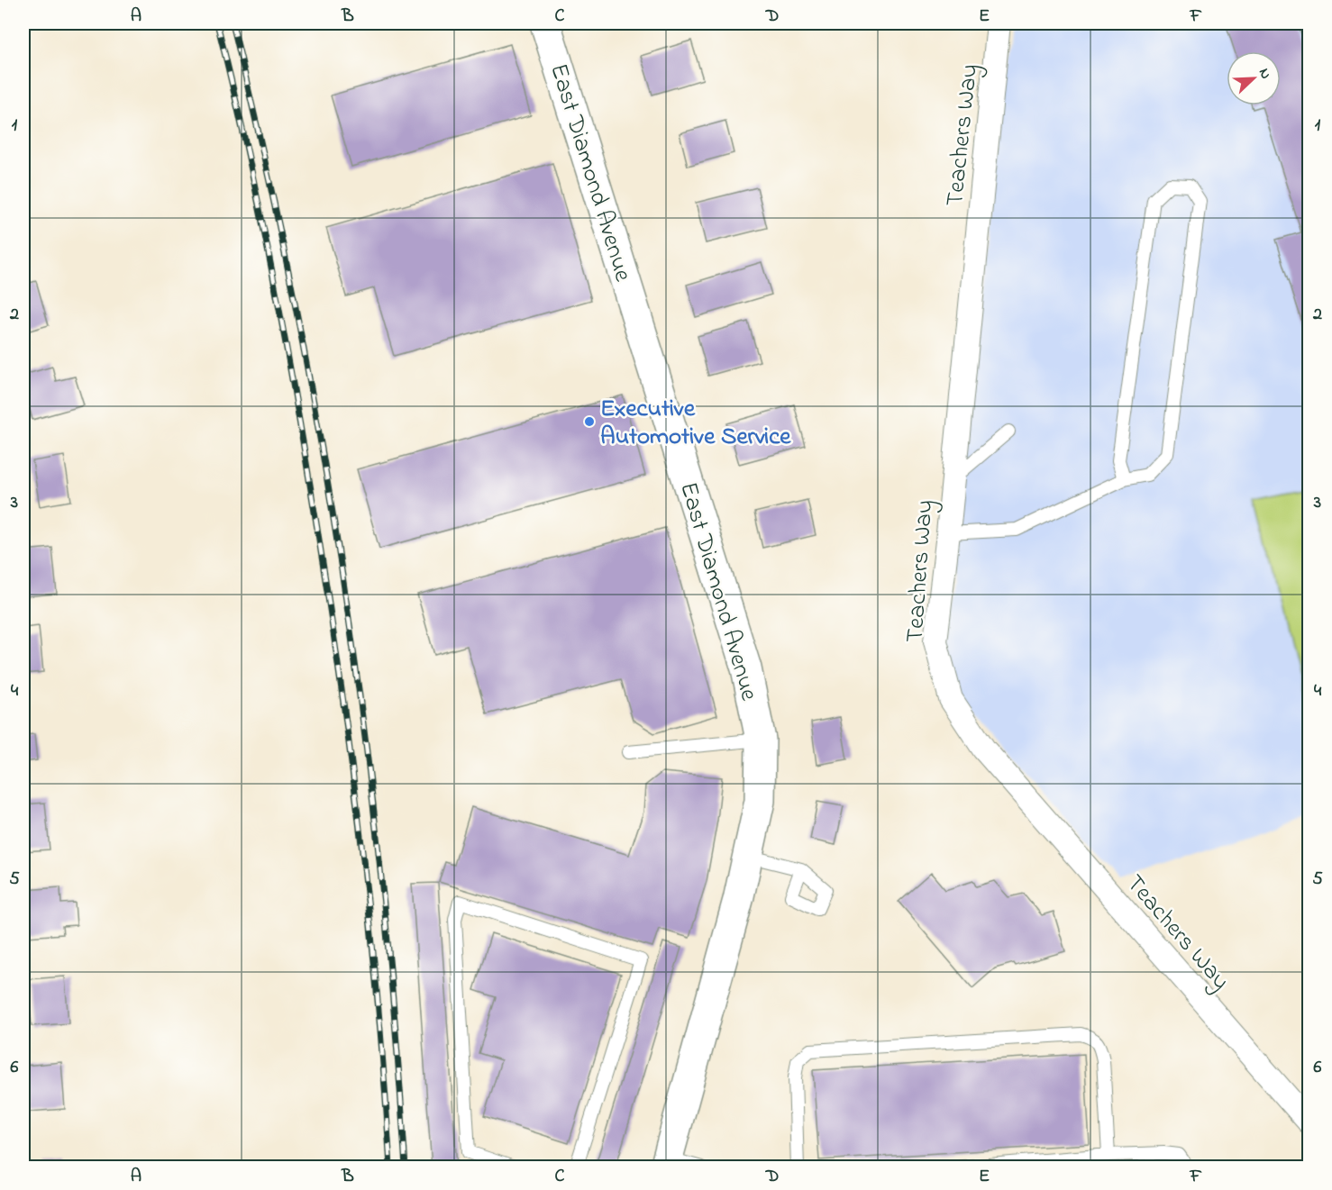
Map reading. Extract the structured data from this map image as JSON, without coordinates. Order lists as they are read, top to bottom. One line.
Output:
{"streets":{"street":["Teachers Way","East Diamond Avenue"]},"places":["Executive Automotive Service"],"north":"top right","grid":{"columns":["A","B","C","D","E","F"],"rows":["1","2","3","4","5","6"]}}
